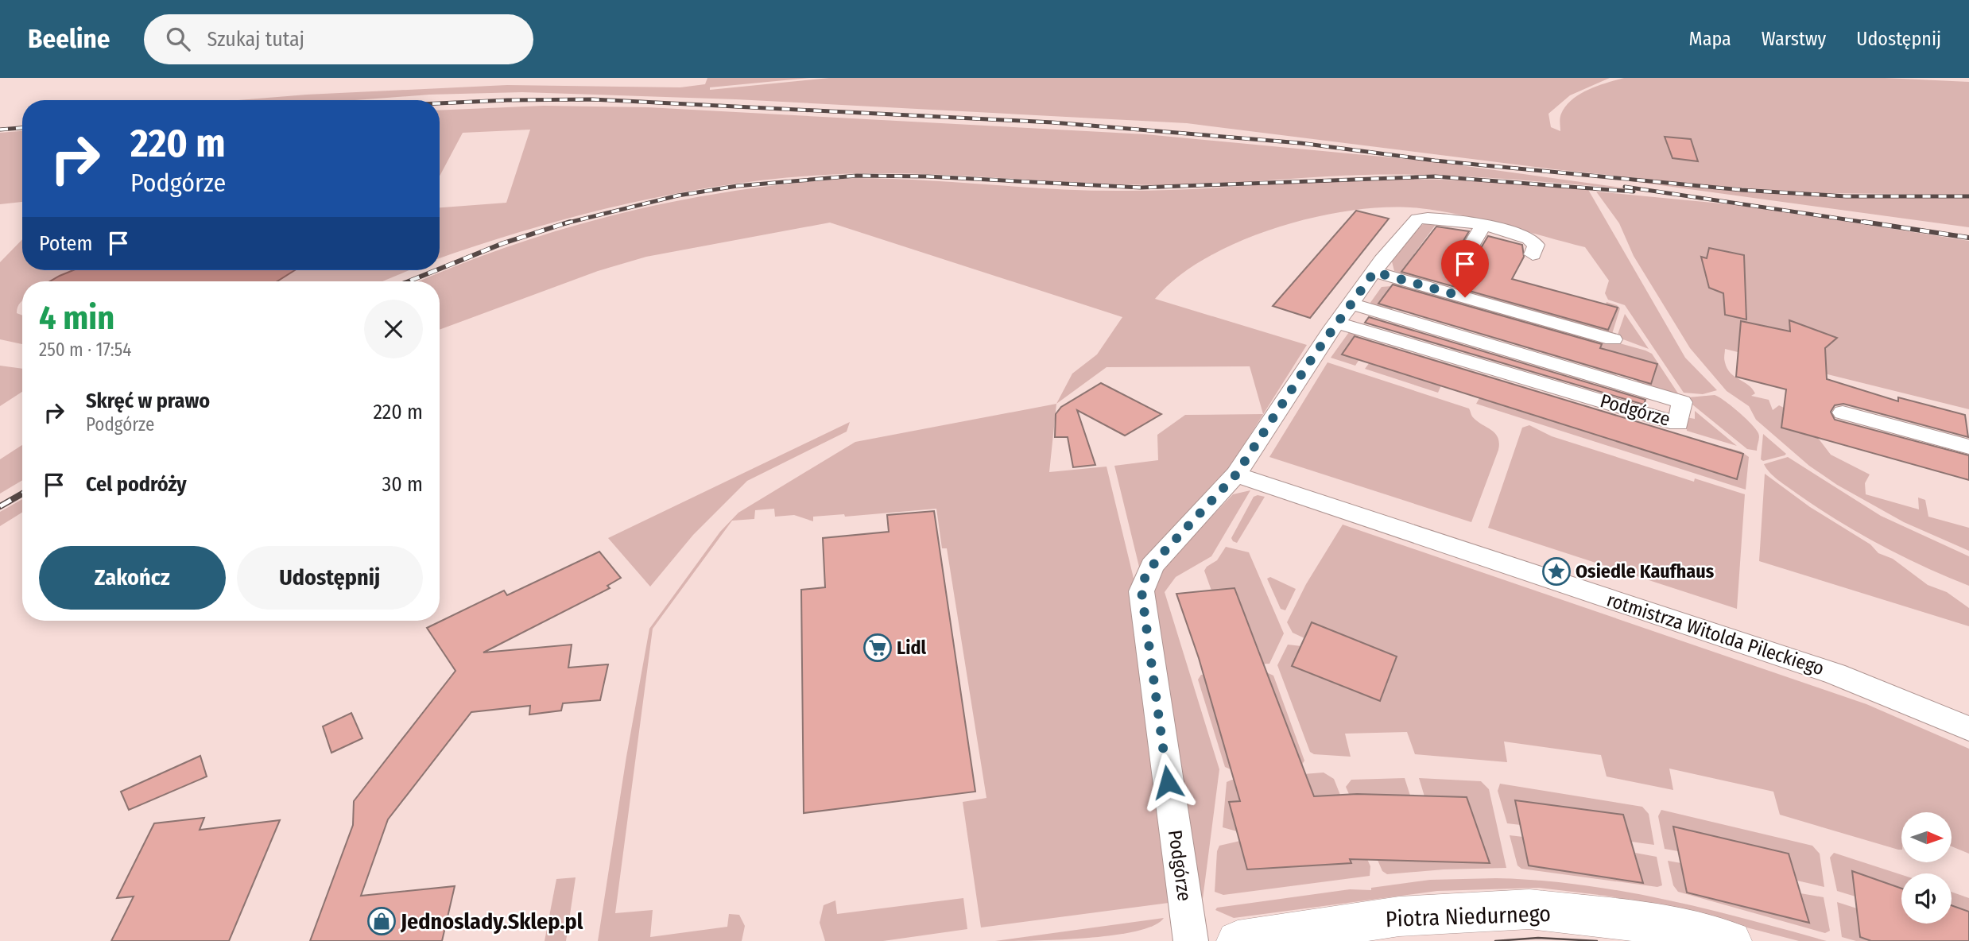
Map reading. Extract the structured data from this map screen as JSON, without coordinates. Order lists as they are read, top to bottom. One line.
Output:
{"streets":{"street":["Podgórze","rotmistrza Witolda Pileckiego","Piotra Niedurnego"]},"crossings":[["Podgórze","rotmistrza Witolda Pileckiego"]],"places":{"place":["Osiedle Kaufhaus"],"supermarket":["Lidl"],"shop":["Jednoslady.Sklep.pl"]},"north":"right","page":{"header":"Beeline","search":"Szukaj tutaj","nav":["Mapa","Warstwy","Udostępnij"],"turn":["220 m","Podgórze"],"then":"Potem","heading":["4 min","250 m · 17:54"],"list":[{"name":"Skręć w prawo","note":"Podgórze","value":"220 m"},{"name":"Cel podróży","value":"30 m"}],"buttons":["Zakończ","Udostępnij"]}}
